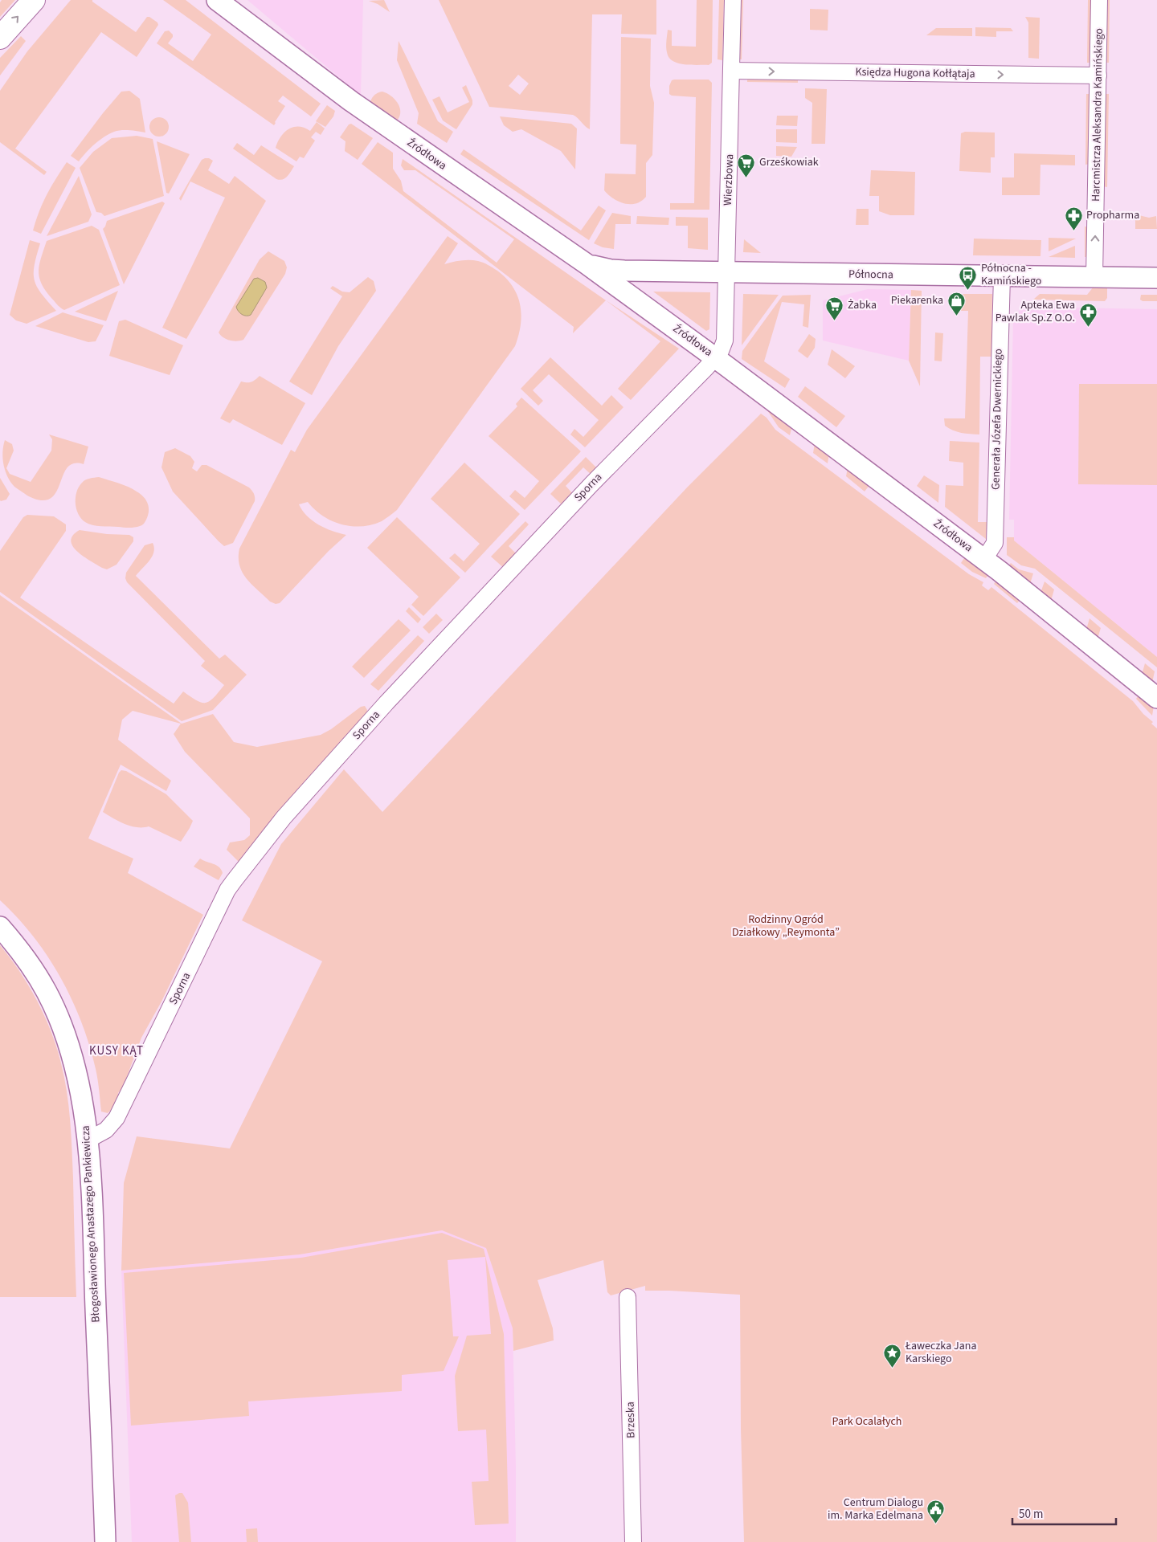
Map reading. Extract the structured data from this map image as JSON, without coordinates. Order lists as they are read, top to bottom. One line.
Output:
{"streets":{"street":["Księdza Hugona Kołłątaja","Harcmistrza Aleksandra Kamińskiego","Źródłowa","Wierzbowa","Północna","Generała Józefa Dwernickiego","Sporna","Błogosławionego Anastazego Pankiewicza","Brzeska"]},"crossings":[["Księdza Hugona Kołłątaja","Harcmistrza Aleksandra Kamińskiego"],["Księdza Hugona Kołłątaja","Wierzbowa"],["Harcmistrza Aleksandra Kamińskiego","Północna"],["Źródłowa","Wierzbowa"],["Źródłowa","Północna"],["Źródłowa","Generała Józefa Dwernickiego"],["Źródłowa","Sporna"],["Wierzbowa","Północna"],["Wierzbowa","Sporna"],["Północna","Generała Józefa Dwernickiego"],["Sporna","Błogosławionego Anastazego Pankiewicza"]],"one_way":["Księdza Hugona Kołłątaja","Harcmistrza Aleksandra Kamińskiego"],"districts":["KUSY KĄT"],"parks":["Rodzinny Ogród Działkowy „Reymonta”","Park Ocalałych"],"places":{"supermarket":["Grześkowiak","Żabka"],"pharmacy":["Propharma","Apteka Ewa Pawlak Sp.Z O.O."],"bus stop":["Północna - Kamińskiego"],"shop":["Piekarenka"],"place":["Ławeczka Jana Karskiego"],"public building":["Centrum Dialogu im. Marka Edelmana"]},"scale_bar":"50 m"}
